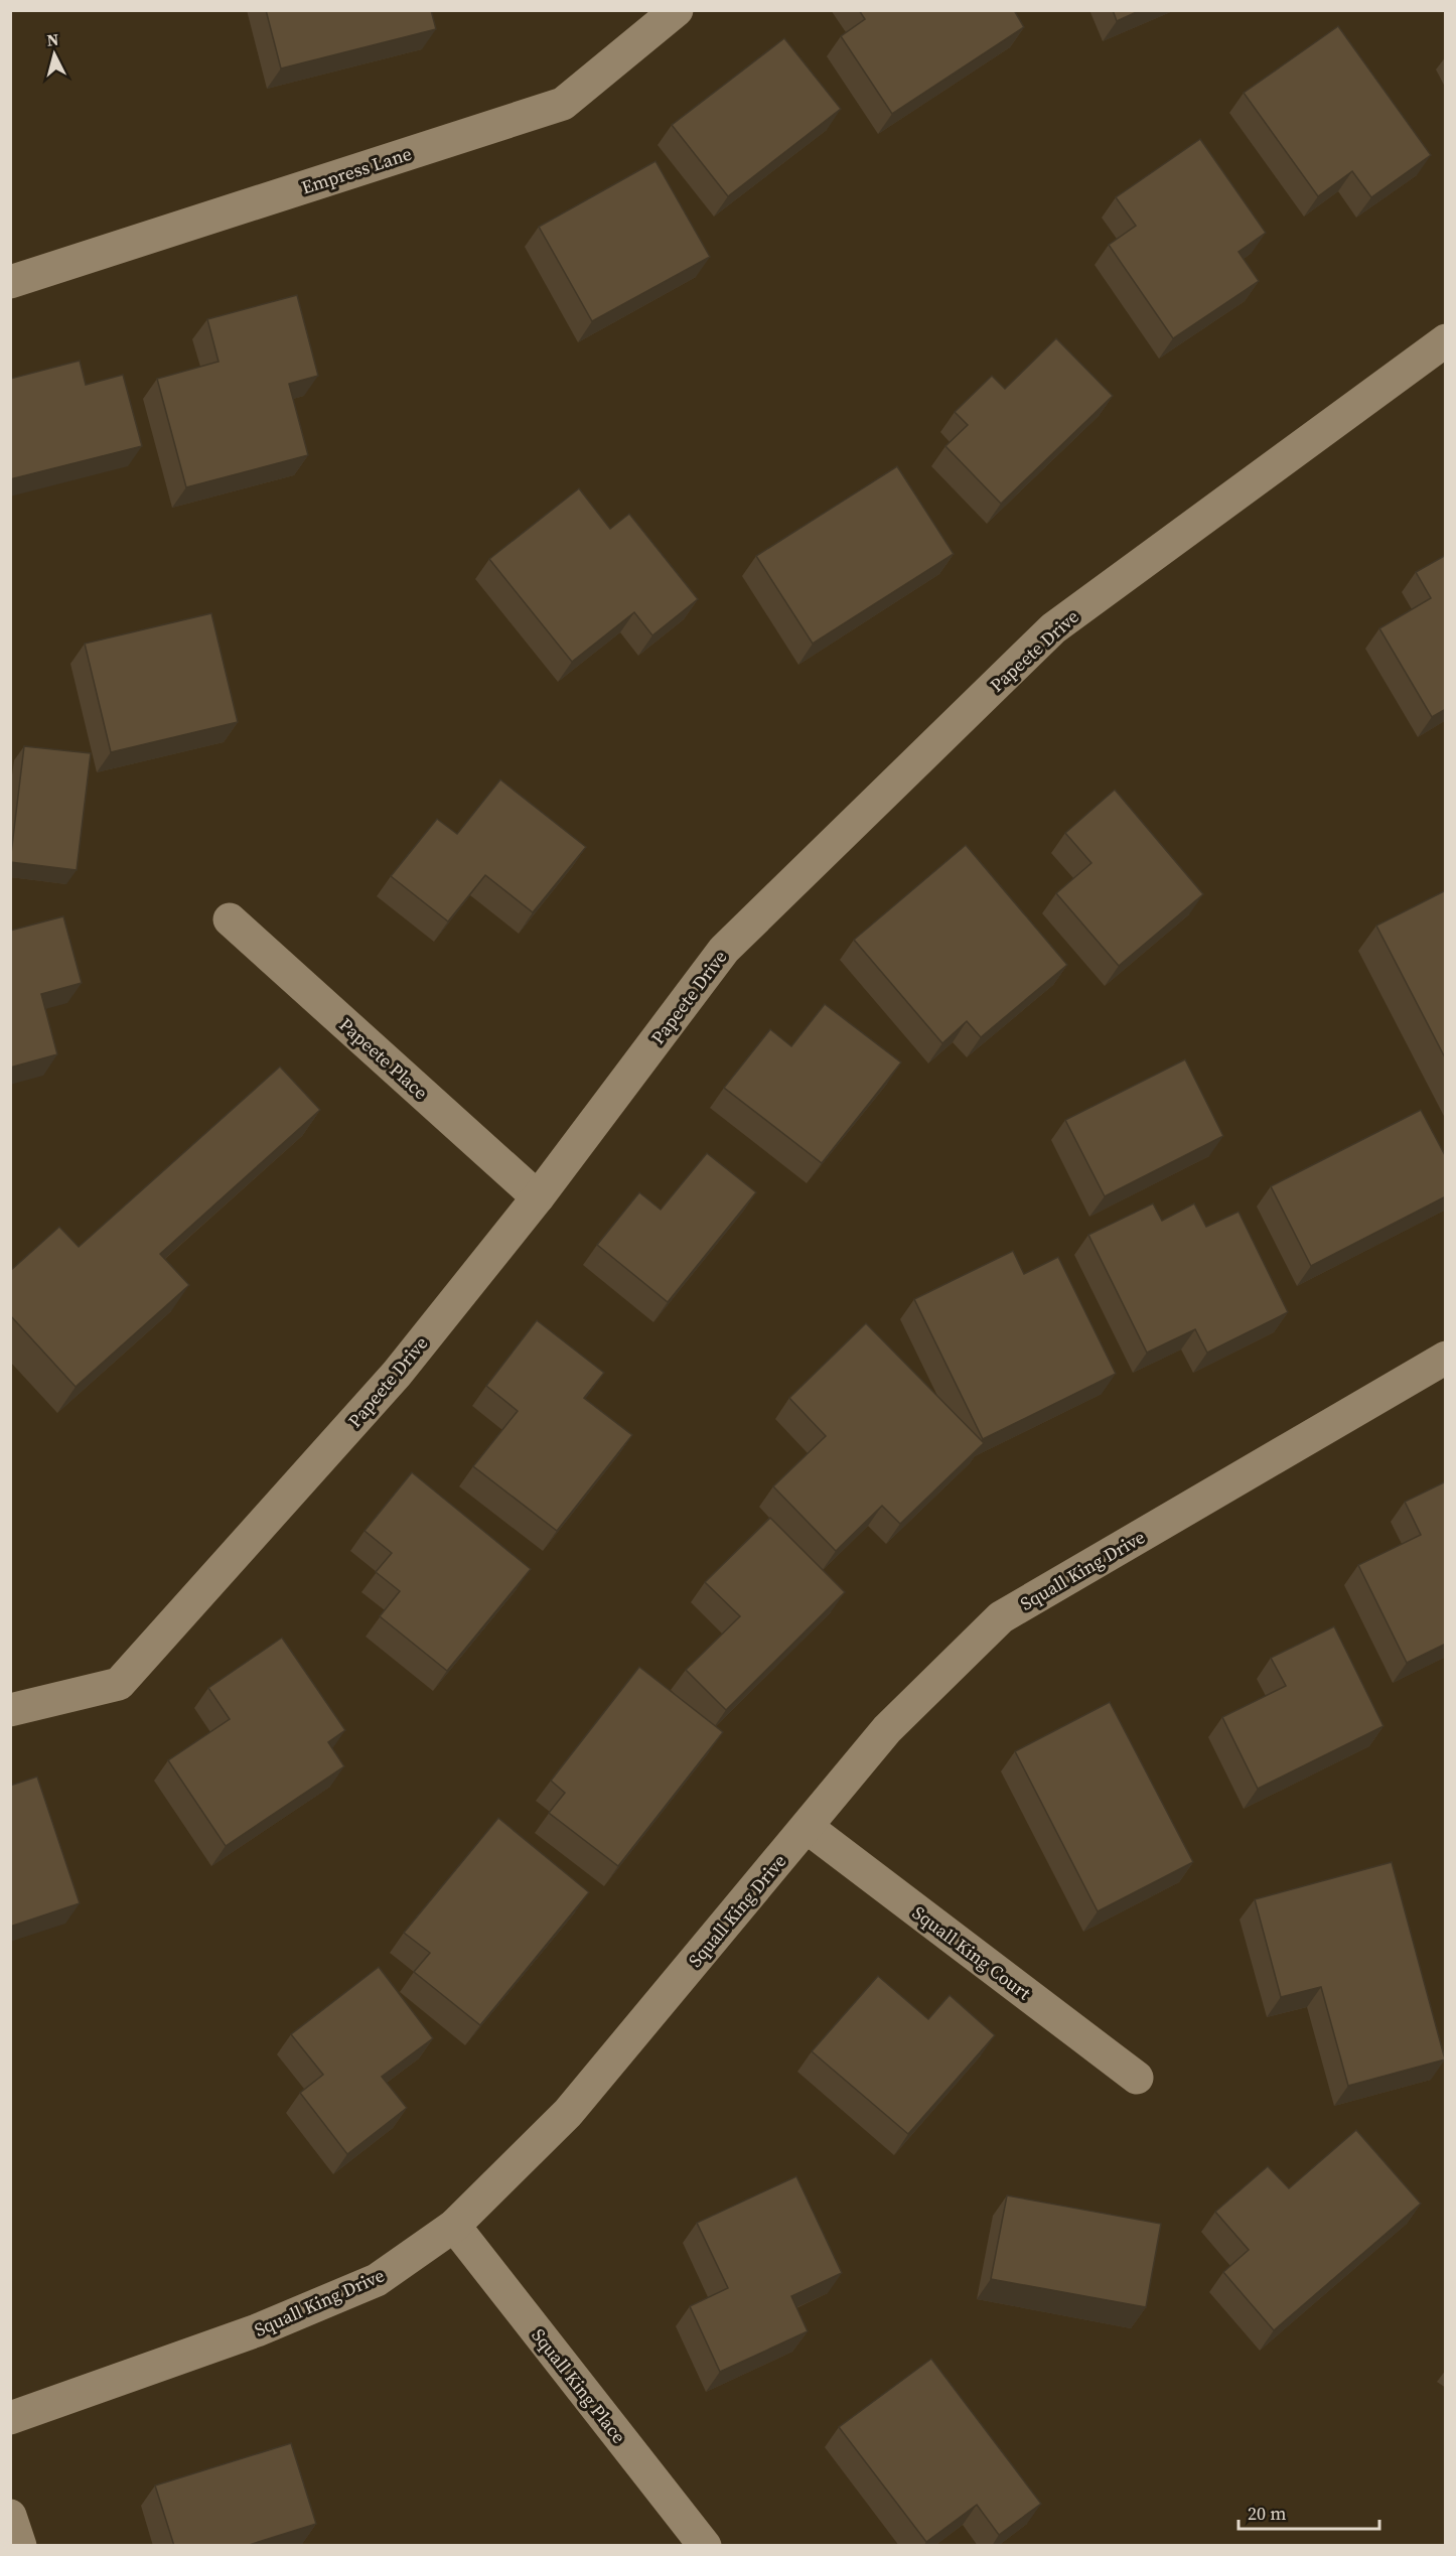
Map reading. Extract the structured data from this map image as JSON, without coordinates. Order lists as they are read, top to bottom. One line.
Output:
{"streets":{"street":["Empress Lane","Papeete Drive","Papeete Place","Squall King Drive","Squall King Court","Squall King Place"]},"crossings":[["Papeete Drive","Papeete Place"],["Squall King Drive","Squall King Court"],["Squall King Drive","Squall King Place"]],"scale_bar":"20 m","north":"top"}
